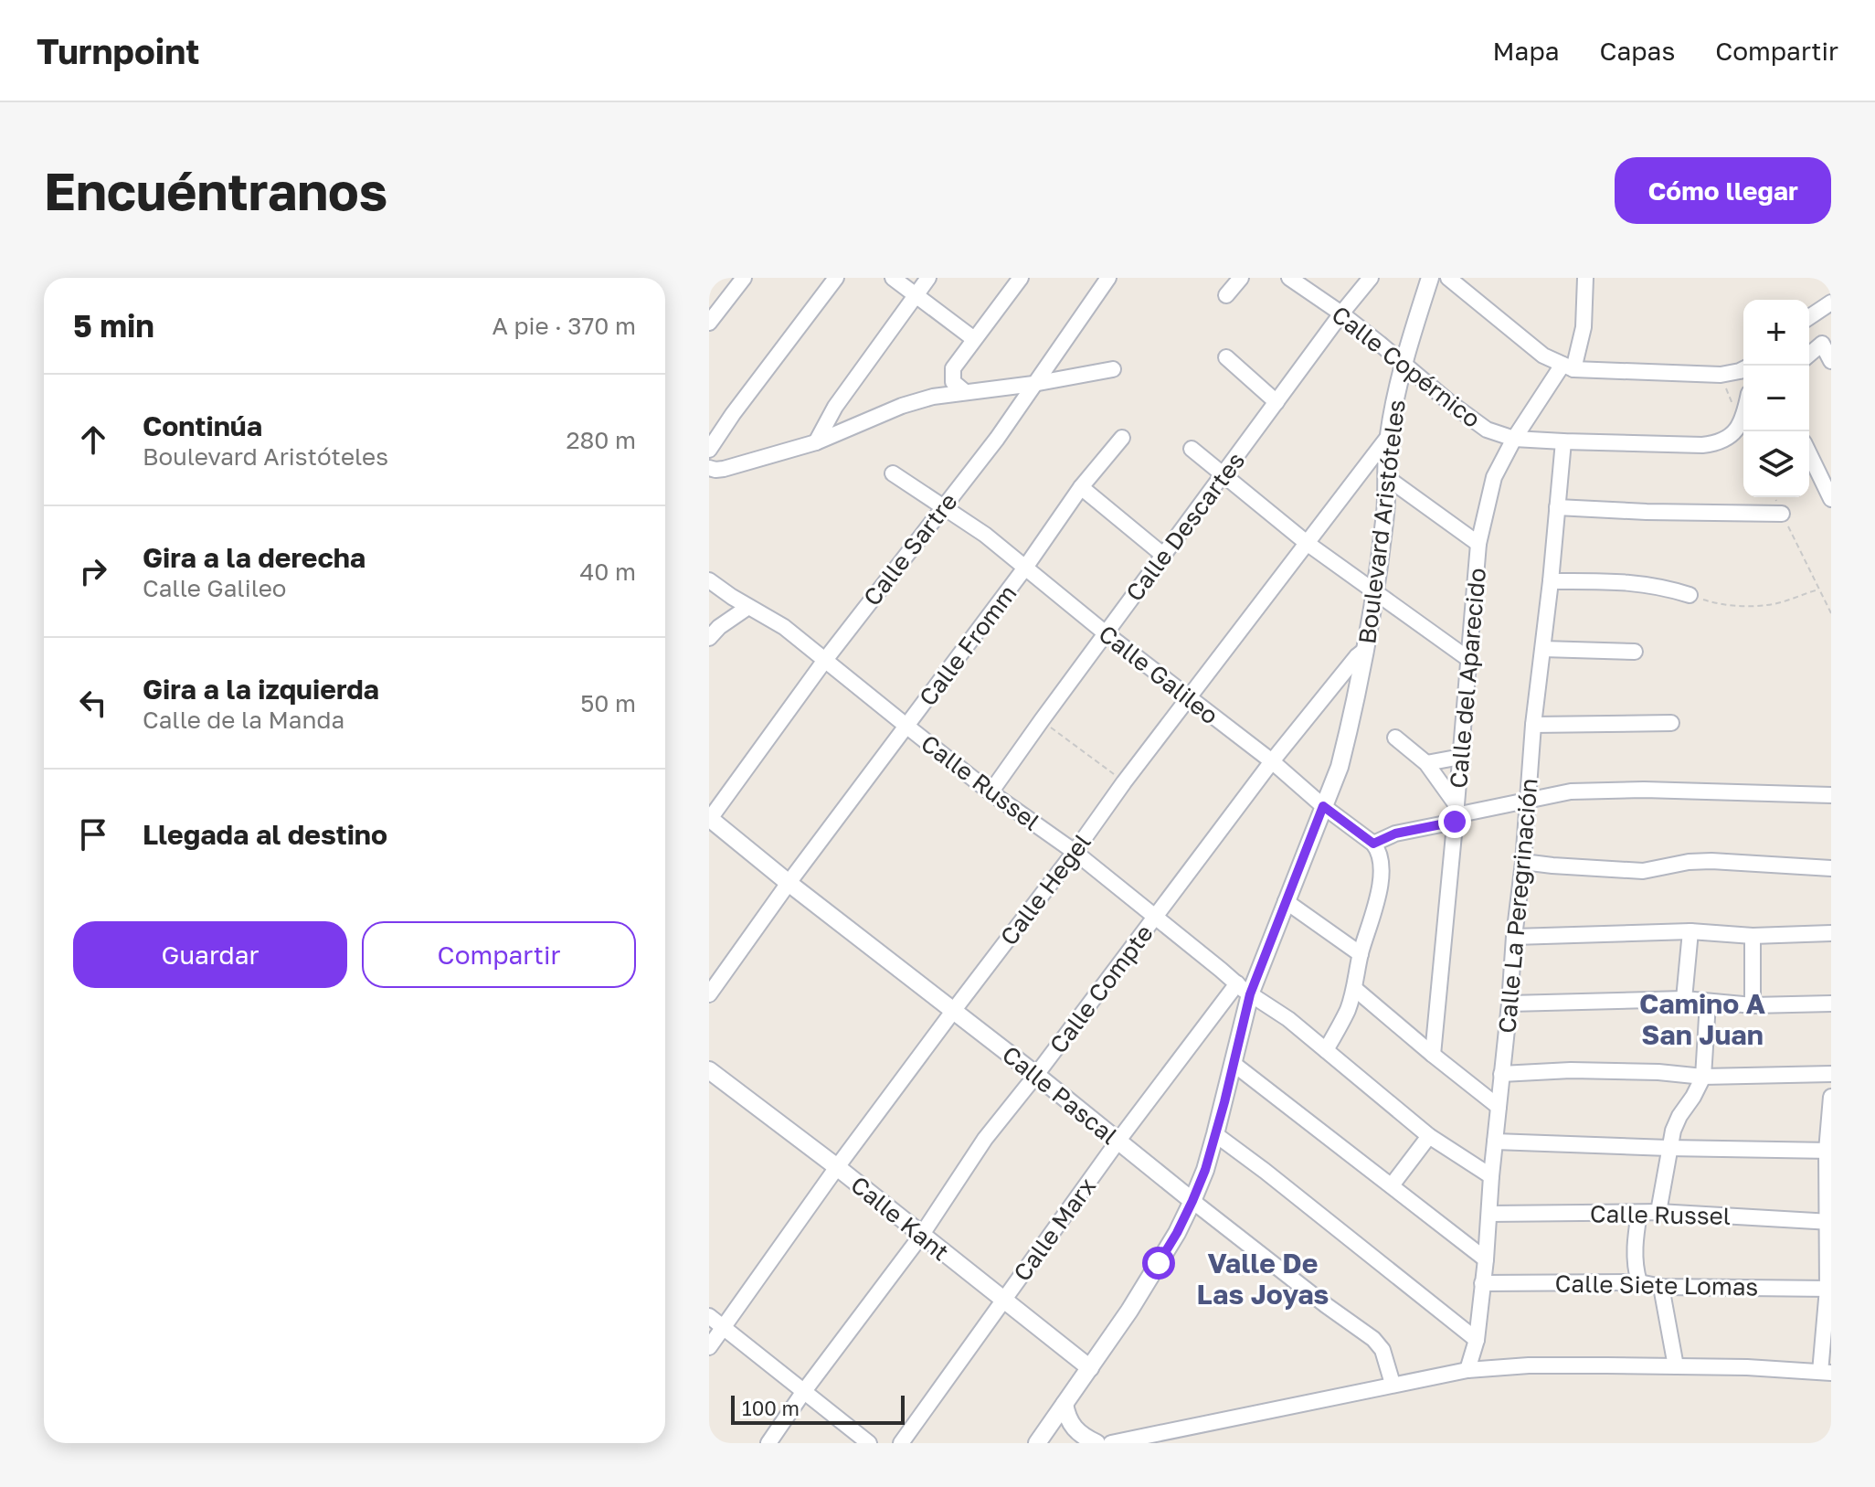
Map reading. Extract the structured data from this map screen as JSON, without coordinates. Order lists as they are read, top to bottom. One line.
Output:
{"streets":{"street":["Calle Copérnico","Boulevard Aristóteles","Calle Descartes","Calle Sartre","Calle Fromm","Calle Galileo","Calle del Aparecido","Calle Russel","Calle Hegel","Calle La Peregrinación","Calle Compte","Calle Pascal","Calle Kant","Calle Marx","Calle Siete Lomas"]},"crossings":[["Calle Copérnico","Boulevard Aristóteles"],["Calle Copérnico","Calle Descartes"],["Calle Copérnico","Calle del Aparecido"],["Calle Copérnico","Calle La Peregrinación"],["Boulevard Aristóteles","Calle Galileo"],["Boulevard Aristóteles","Calle Russel"],["Boulevard Aristóteles","Calle Hegel"],["Boulevard Aristóteles","Calle Compte"],["Boulevard Aristóteles","Calle Pascal"],["Boulevard Aristóteles","Calle Kant"],["Boulevard Aristóteles","Calle Marx"],["Calle Descartes","Calle Galileo"],["Calle Descartes","Calle Russel"],["Calle Sartre","Calle Galileo"],["Calle Sartre","Calle Russel"],["Calle Sartre","Calle Pascal"],["Calle Fromm","Calle Galileo"],["Calle Fromm","Calle Russel"],["Calle Fromm","Calle Pascal"],["Calle Galileo","Calle Hegel"],["Calle Galileo","Calle Compte"],["Calle Russel","Calle Hegel"],["Calle Russel","Calle La Peregrinación"],["Calle Russel","Calle Compte"],["Calle Russel","Calle Marx"],["Calle Hegel","Calle Pascal"],["Calle Hegel","Calle Kant"],["Calle La Peregrinación","Calle Siete Lomas"],["Calle Compte","Calle Pascal"],["Calle Compte","Calle Kant"],["Calle Pascal","Calle Marx"],["Calle Kant","Calle Marx"]],"districts":["Camino A San Juan","Valle De Las Joyas"],"scale_bar":"100 m","page":{"header":"Turnpoint","nav":["Mapa","Capas","Compartir"],"buttons":["Cómo llegar",["Guardar","Compartir"]],"title":"Encuéntranos","heading":["5 min","A pie · 370 m"],"map_buttons":["+","−"],"list":[["Continúa","Boulevard Aristóteles","280 m"],["Gira a la derecha","Calle Galileo","40 m"],["Gira a la izquierda","Calle de la Manda","50 m"],"Llegada al destino"],"scale":"100 m"}}
